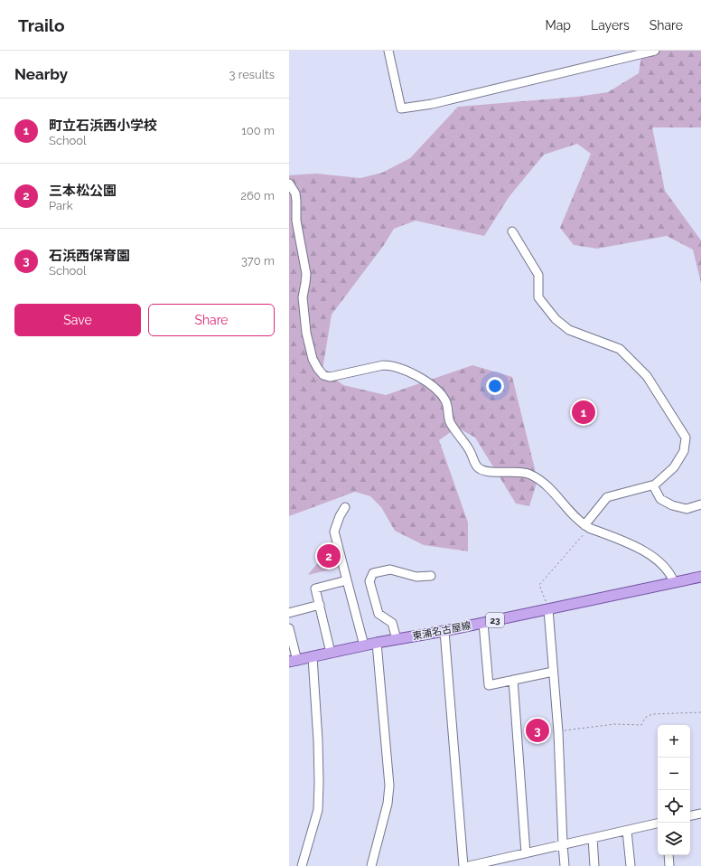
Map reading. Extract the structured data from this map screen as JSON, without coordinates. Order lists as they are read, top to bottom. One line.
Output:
{"streets":{"main road":["23","東浦名古屋線"]},"page":{"header":"Trailo","nav":["Map","Layers","Share"],"heading":["Nearby","3 results"],"list":[{"mark":"1","name":"町立石浜西小学校","note":"School","value":"100 m"},{"mark":"2","name":"三本松公園","note":"Park","value":"260 m"},{"mark":"3","name":"石浜西保育園","note":"School","value":"370 m"}],"buttons":["Save","Share"],"pins":["1","2","3"],"map_buttons":["+","−"]}}
